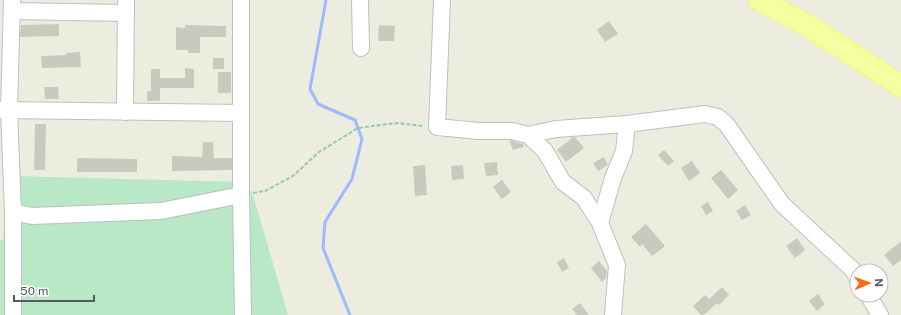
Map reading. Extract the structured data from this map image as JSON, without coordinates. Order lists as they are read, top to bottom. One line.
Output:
{"scale_bar":"50 m","north":"right"}
